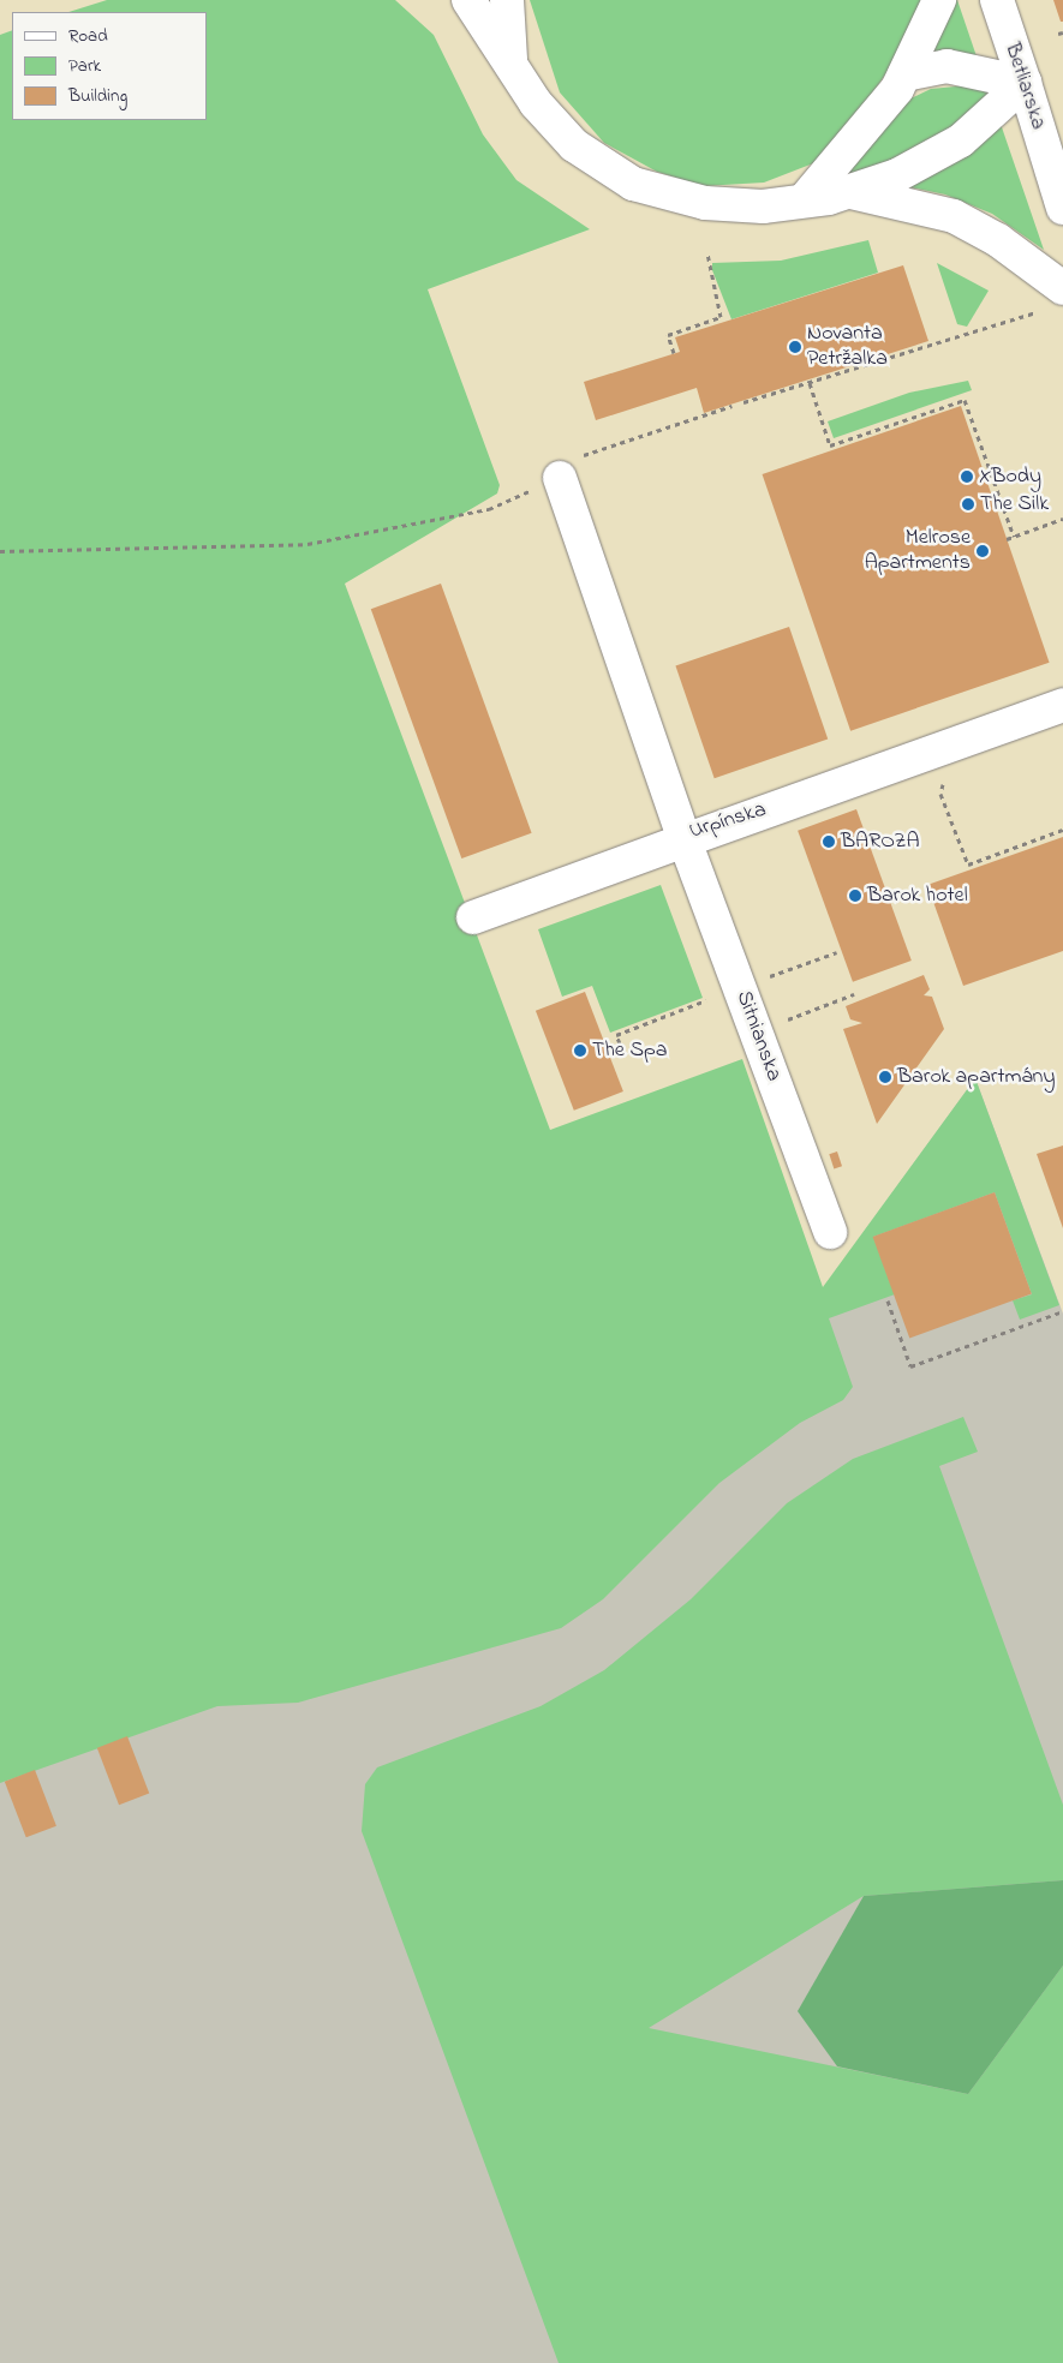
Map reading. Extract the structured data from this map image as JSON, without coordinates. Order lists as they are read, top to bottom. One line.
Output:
{"streets":{"street":["Betliarska","Urpínska","Sitnianska"]},"crossings":[["Urpínska","Sitnianska"]],"places":["Novanta Petržalka","XBody","The Silk","Melrose Apartments","BAROZA","Barok hotel","The Spa","Barok apartmány"],"legend":["Road","Park","Building"]}
